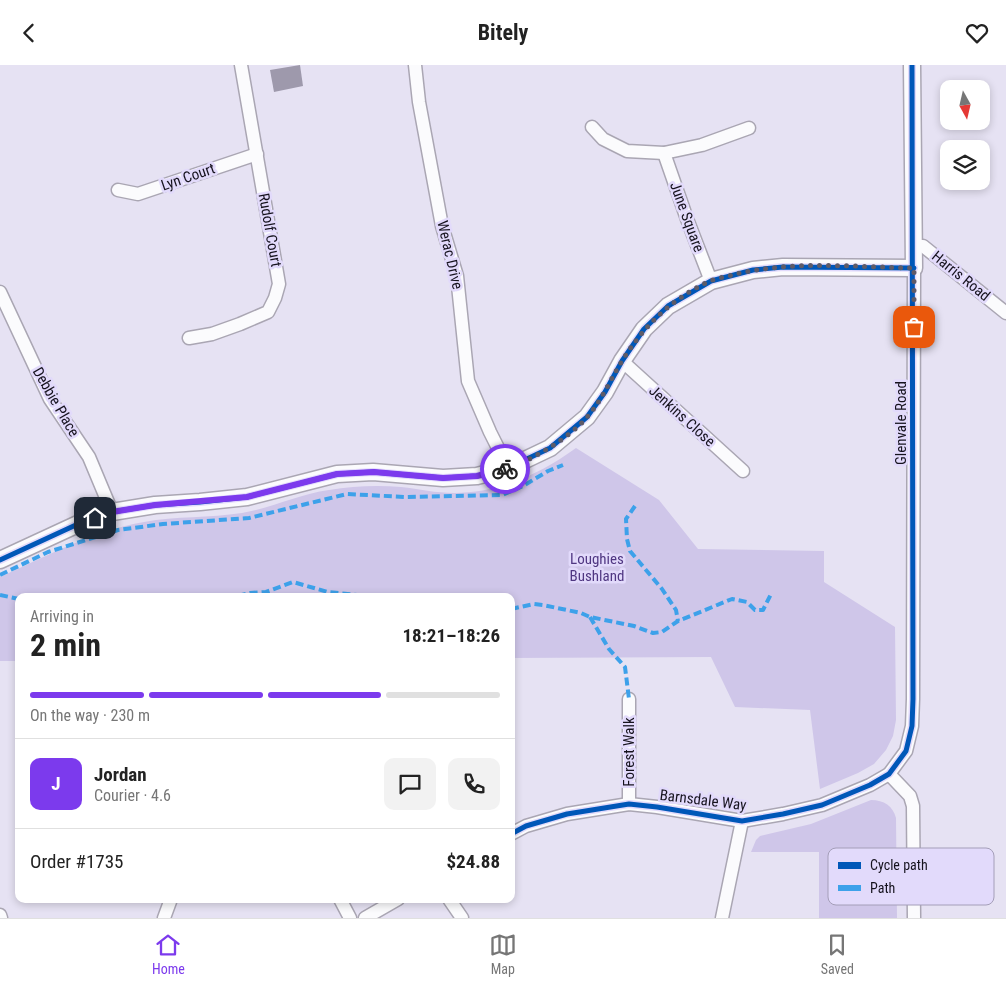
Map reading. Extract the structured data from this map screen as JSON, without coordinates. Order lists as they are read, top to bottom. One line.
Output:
{"streets":{"street":["Lyn Court","June Square","Rudolf Court","Werac Drive","Harris Road","Debbie Place","Jenkins Close","Glenvale Road","Forest Walk","Barnsdale Way"]},"crossings":[["Lyn Court","Rudolf Court"],["Harris Road","Glenvale Road"],["Glenvale Road","Barnsdale Way"],["Forest Walk","Barnsdale Way"]],"parks":["Loughies Bushland"],"legend":["Cycle path","Path"],"north":"bottom","page":{"header":"Bitely","heading":["2 min","Arriving in","18:21–18:26"],"panel":["Jordan","Courier · 4.6","Order #1735","$24.88"],"bar":"On the way · 230 m","round":"J","tabs":["Home","Map","Saved"]}}
